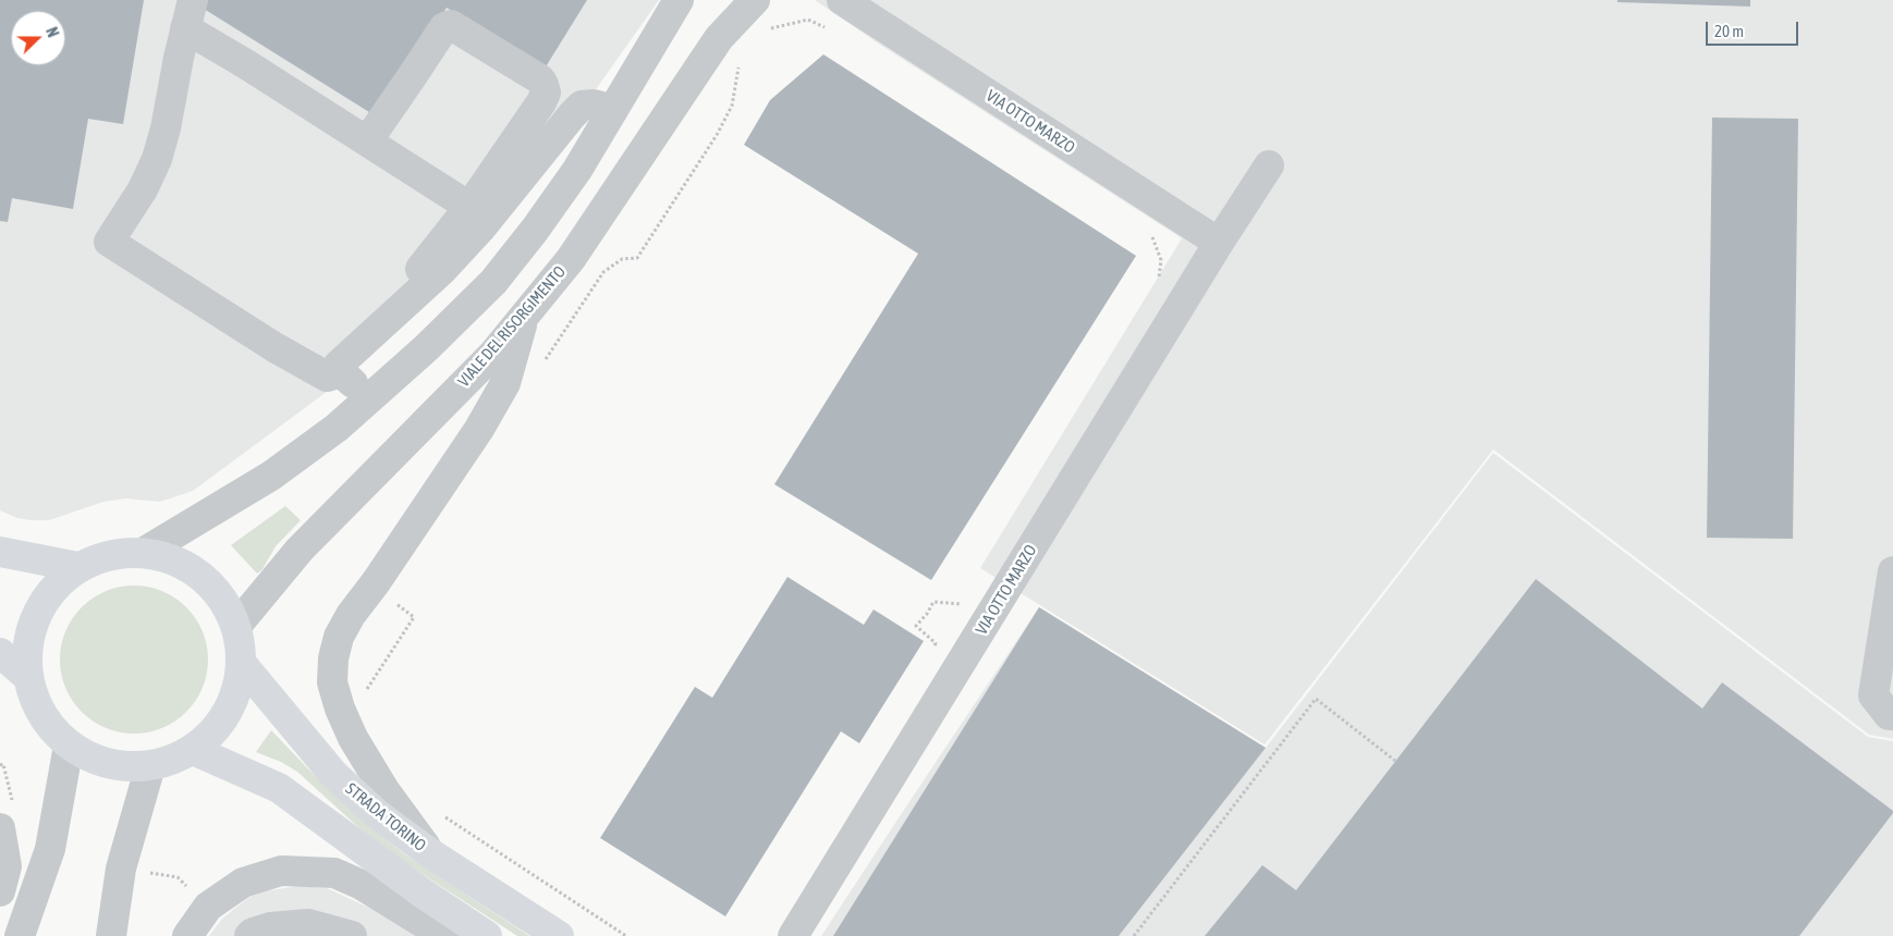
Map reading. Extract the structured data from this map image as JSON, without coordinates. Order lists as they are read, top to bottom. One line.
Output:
{"streets":{"main road":["STRADA TORINO"],"street":["VIA OTTO MARZO","VIALE DEL RISORGIMENTO"]},"scale_bar":"20 m","north":"right"}
